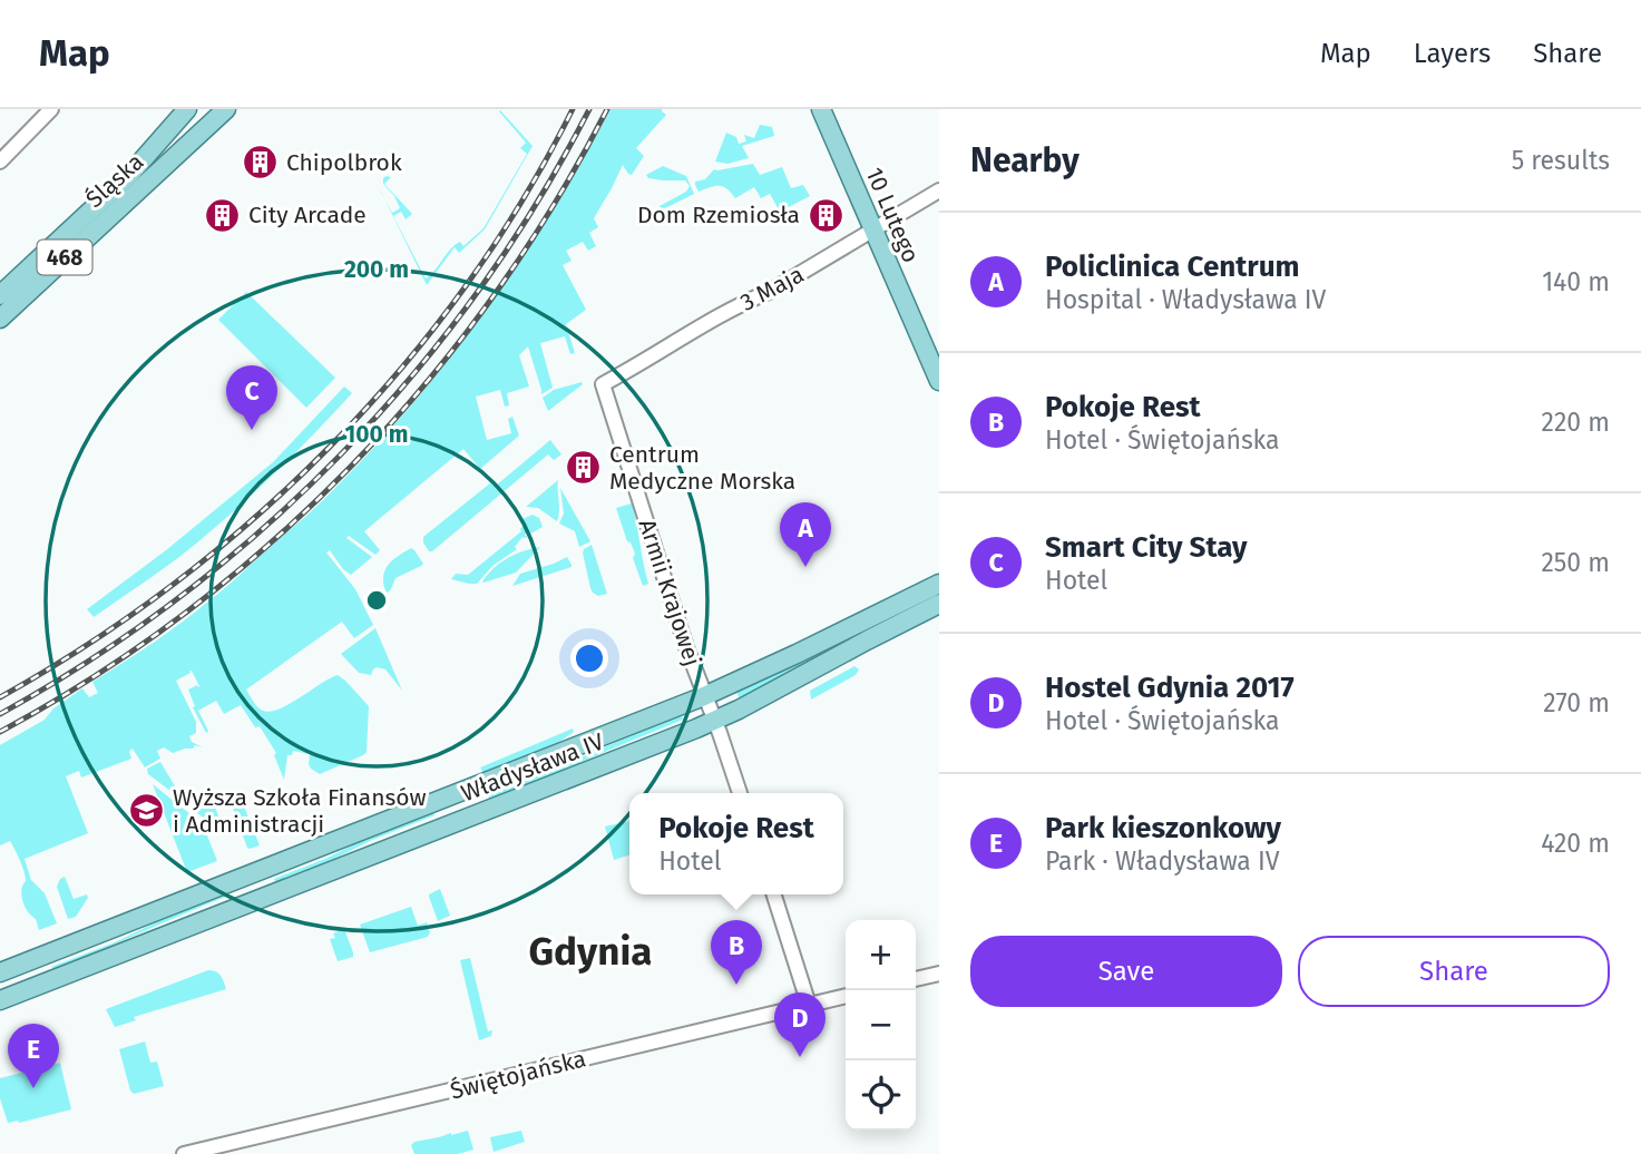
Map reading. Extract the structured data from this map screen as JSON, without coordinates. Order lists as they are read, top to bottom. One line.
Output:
{"streets":{"main road":["Śląska","10 Lutego","468","Władysława IV"],"street":["3 Maja","Armii Krajowej","Świętojańska"]},"crossings":[["10 Lutego","3 Maja"],["3 Maja","Armii Krajowej"],["Armii Krajowej","Władysława IV"]],"districts":["Gdynia"],"places":{"building":["Chipolbrok","City Arcade","Dom Rzemiosła","Centrum Medyczne Morska"],"school or university":["Wyższa Szkoła Finansów i Administracji"]},"page":{"header":"Map","nav":["Map","Layers","Share"],"heading":["Nearby","5 results"],"list":[{"mark":"A","name":"Policlinica Centrum","note":"Hospital · Władysława IV","value":"140 m"},{"mark":"B","name":"Pokoje Rest","note":"Hotel · Świętojańska","value":"220 m"},{"mark":"C","name":"Smart City Stay","note":"Hotel","value":"250 m"},{"mark":"D","name":"Hostel Gdynia 2017","note":"Hotel · Świętojańska","value":"270 m"},{"mark":"E","name":"Park kieszonkowy","note":"Park · Władysława IV","value":"420 m"}],"pins":["C","A","B","D","E"],"popup":["Pokoje Rest","Hotel"],"buttons":["Save","Share"],"map_buttons":["+","−"]},"rings":["200 m","100 m"]}
